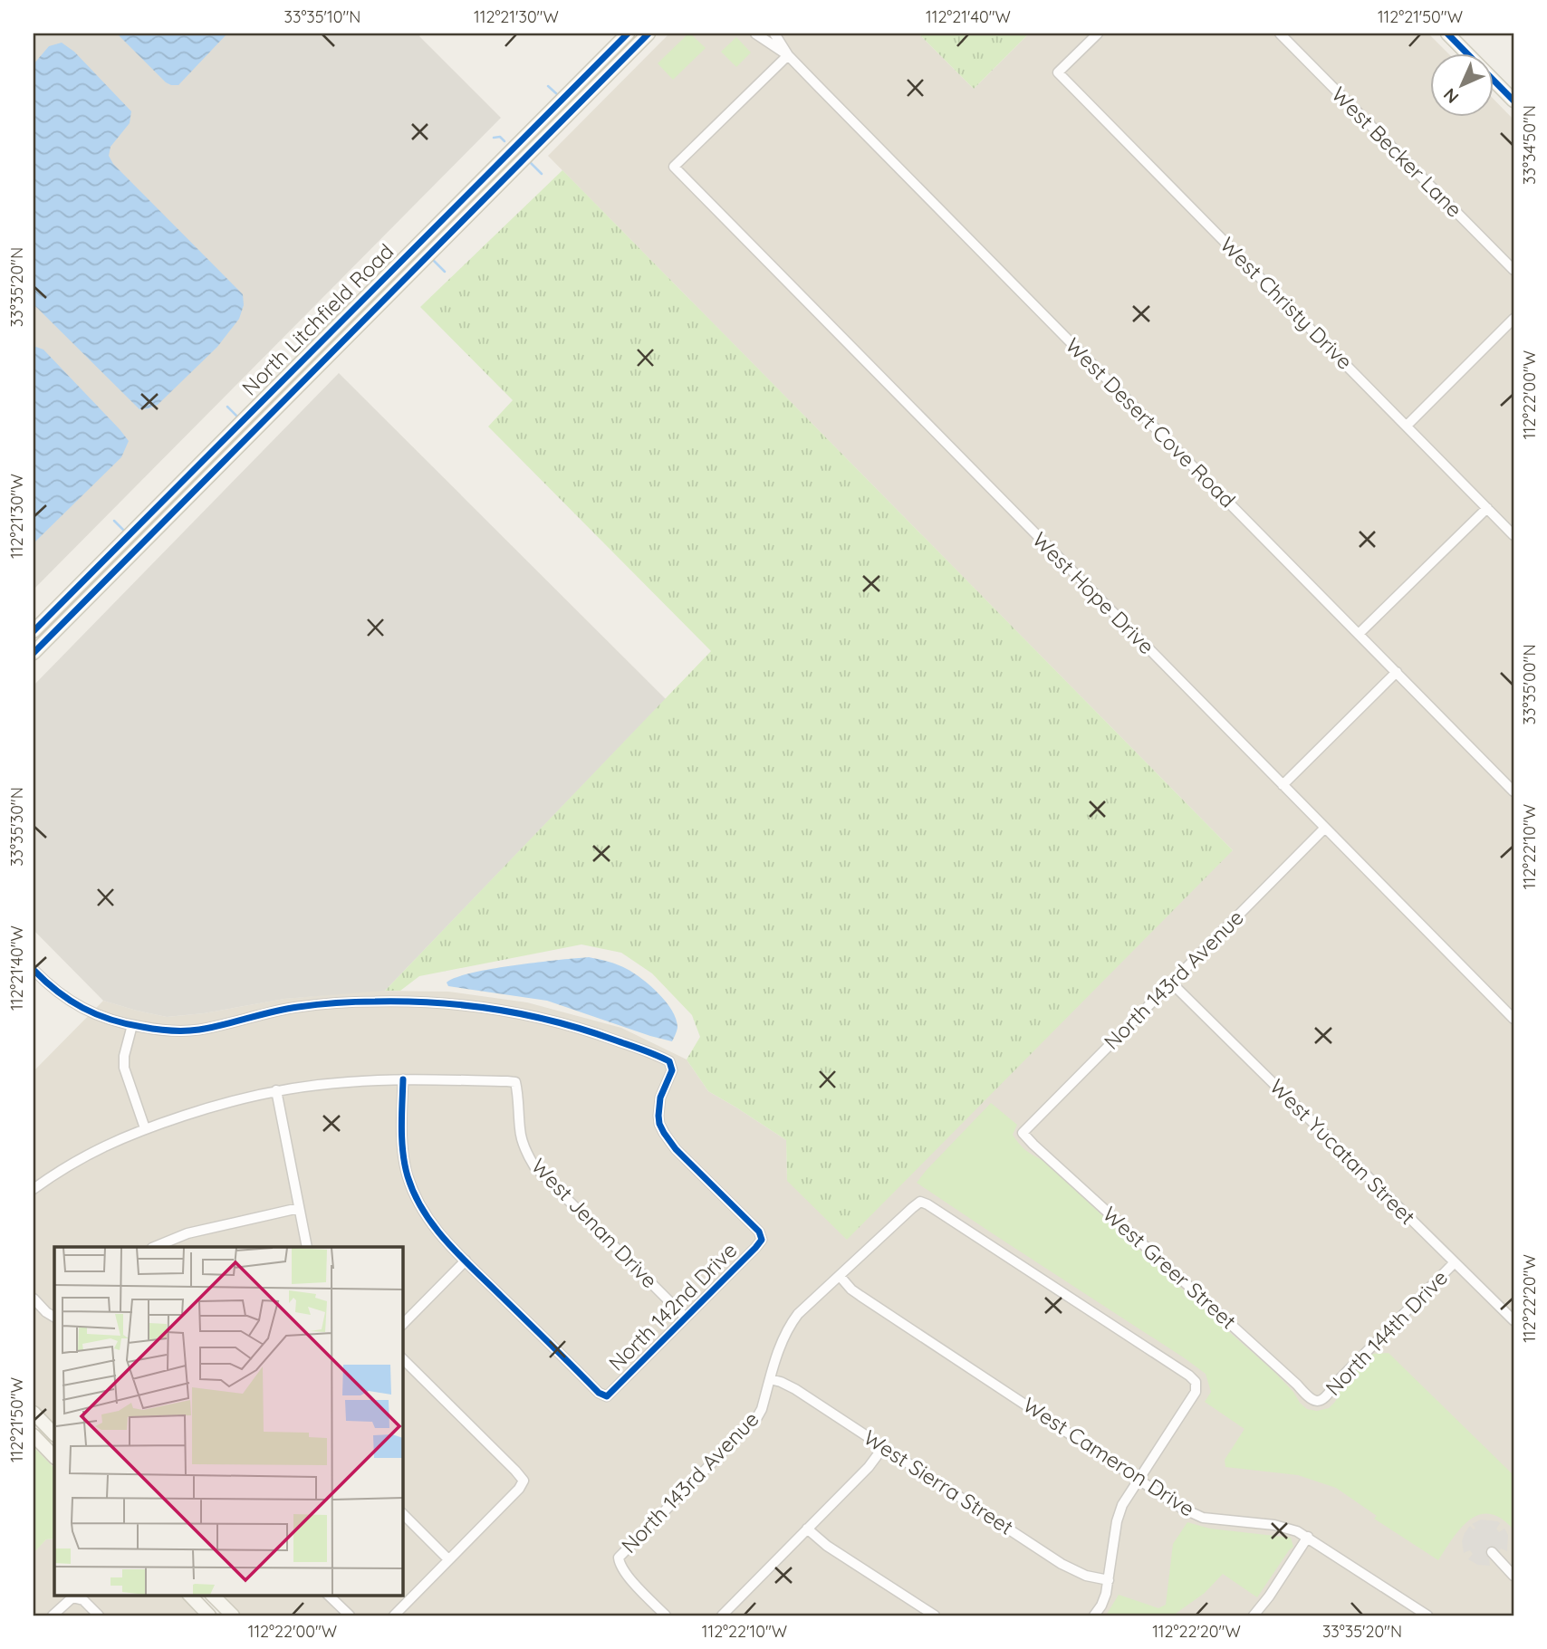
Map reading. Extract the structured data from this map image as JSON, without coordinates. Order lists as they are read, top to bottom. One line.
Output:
{"streets":{"main road":["North Litchfield Road"],"street":["West Becker Lane","West Christy Drive","West Desert Cove Road","West Hope Drive","North 143rd Avenue","West Yucatan Street","West Jenan Drive","West Greer Street","North 142nd Drive","North 144th Drive","West Cameron Drive","West Sierra Street"]},"crossings":[["West Desert Cove Road","West Hope Drive"],["West Hope Drive","North 143rd Avenue"],["North 143rd Avenue","West Yucatan Street"],["North 143rd Avenue","West Greer Street"],["North 143rd Avenue","West Cameron Drive"],["North 143rd Avenue","West Sierra Street"],["West Yucatan Street","North 144th Drive"],["West Jenan Drive","North 142nd Drive"],["West Greer Street","North 144th Drive"]],"north":"bottom left","coordinates":["33°35'10\"N","112°21'30\"W","112°21'40\"W","112°21'50\"W","33°34'50\"N","33°35'20\"N","112°22'00\"W","33°35'00\"N","33°35'30\"N","112°22'10\"W","112°22'20\"W"]}
